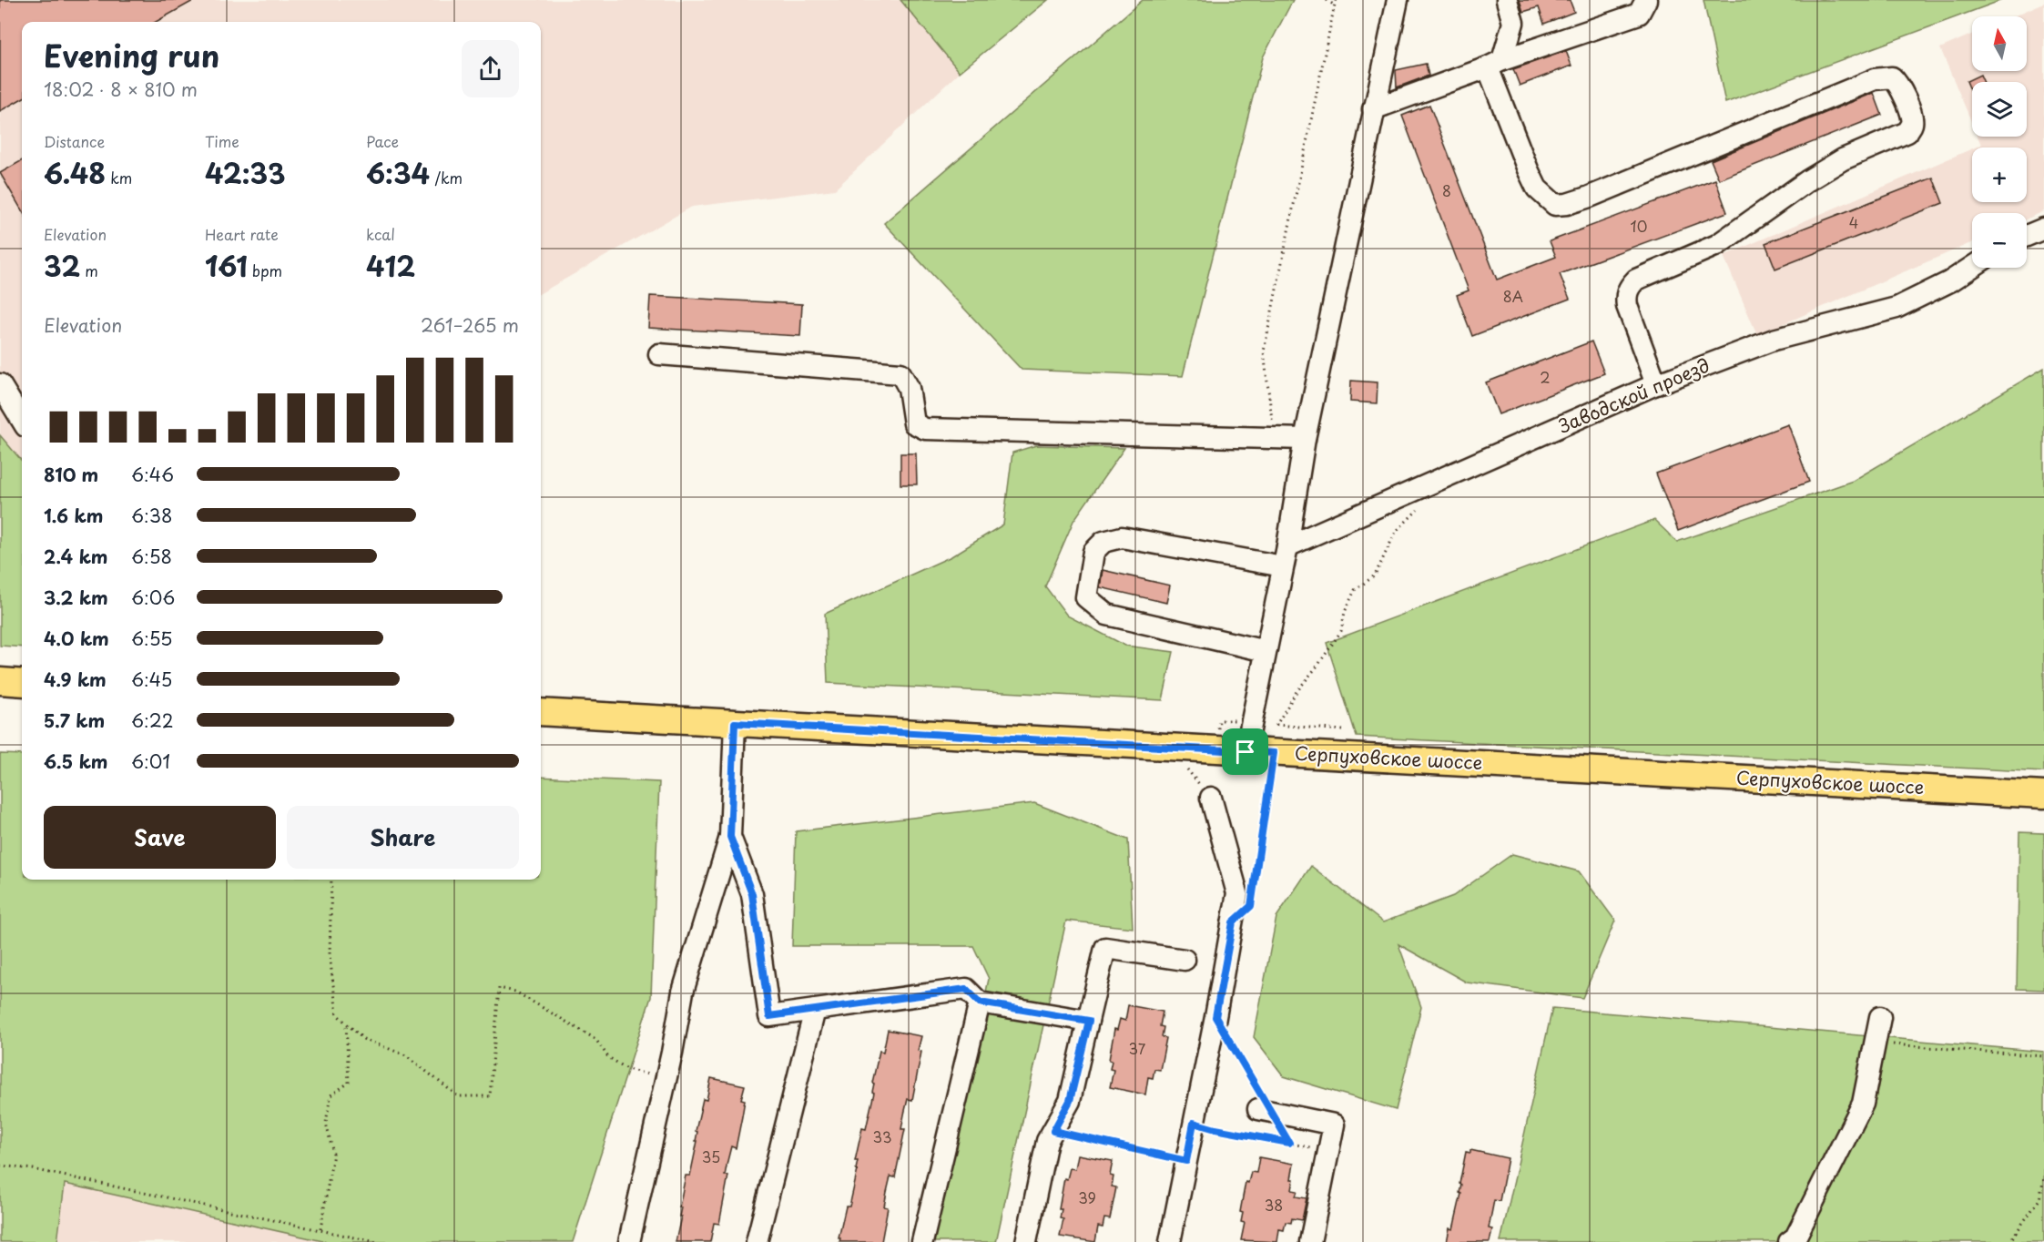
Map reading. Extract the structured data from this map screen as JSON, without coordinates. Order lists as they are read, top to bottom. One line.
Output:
{"streets":{"main road":["Серпуховское шоссе"],"street":["Заводской проезд"]},"house_numbers":["8","4","10","8А","2","37","33","35","39","38"],"north":"top","page":{"map_buttons":["+","−"],"heading":["Evening run","18:02 · 8 × 810 m"],"stats":[["Distance","6.48 km"],["Time","42:33"],["Pace","6:34 /km"],["Elevation","32 m"],["Heart rate","161 bpm"],["kcal","412"]],"chart":["Elevation","261–265 m"],"list":[{"name":"810 m","note":"6:46"},{"name":"1.6 km","note":"6:38"},{"name":"2.4 km","note":"6:58"},{"name":"3.2 km","note":"6:06"},{"name":"4.0 km","note":"6:55"},{"name":"4.9 km","note":"6:45"},{"name":"5.7 km","note":"6:22"},{"name":"6.5 km","note":"6:01"}],"buttons":["Save","Share"]}}
